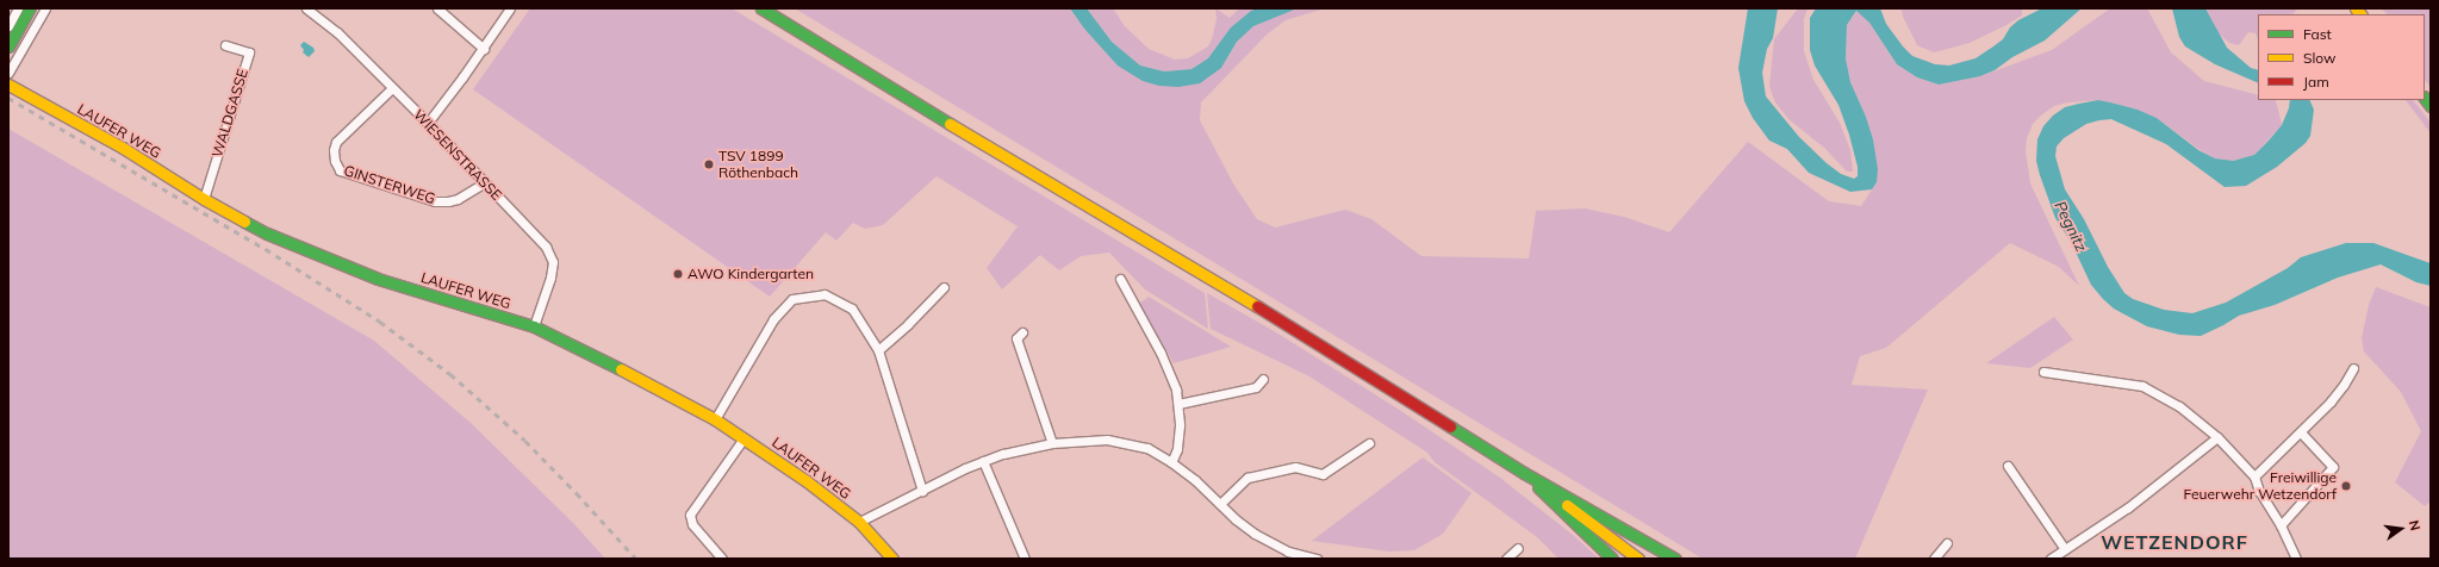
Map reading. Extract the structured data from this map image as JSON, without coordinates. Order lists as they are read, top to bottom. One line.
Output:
{"streets":{"main road":["LAUFER WEG"],"street":["WALDGASSE","WIESENSTRASSE","GINSTERWEG"]},"crossings":[["WALDGASSE","LAUFER WEG"],["LAUFER WEG","WIESENSTRASSE"],["WIESENSTRASSE","GINSTERWEG"]],"districts":["WETZENDORF"],"water":["Pegnitz"],"places":["TSV 1899 Röthenbach","AWO Kindergarten","Freiwillige Feuerwehr Wetzendorf"],"legend":["Fast","Slow","Jam"],"north":"right"}
